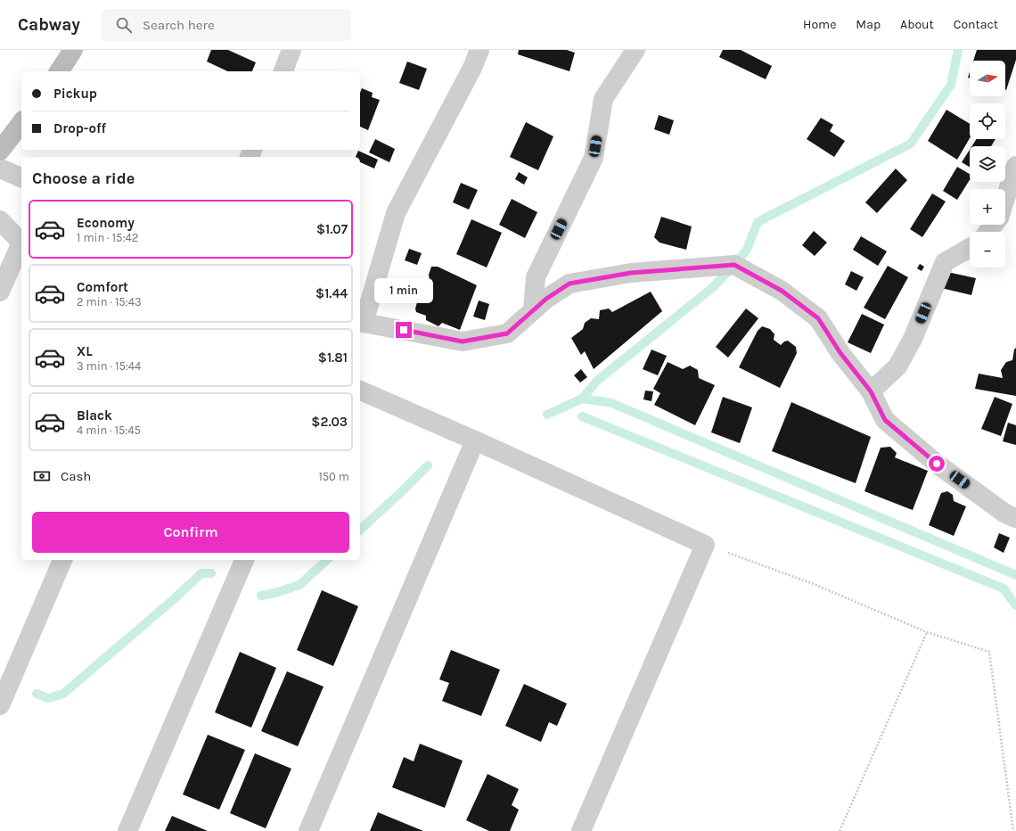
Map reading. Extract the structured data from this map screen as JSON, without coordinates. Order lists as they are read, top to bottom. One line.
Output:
{"north":"right","page":{"header":"Cabway","search":"Search here","nav":["Home","Map","About","Contact"],"map_buttons":["+","−"],"banner":["Pickup","Drop-off"],"heading":"Choose a ride","list":[{"name":"Economy","note":"1 min · 15:42","value":"$1.07"},{"name":"Comfort","note":"2 min · 15:43","value":"$1.44"},{"name":"XL","note":"3 min · 15:44","value":"$1.81"},{"name":"Black","note":"4 min · 15:45","value":"$2.03"}],"bubble":"1 min","pay":["Cash","150 m"],"buttons":"Confirm"}}
